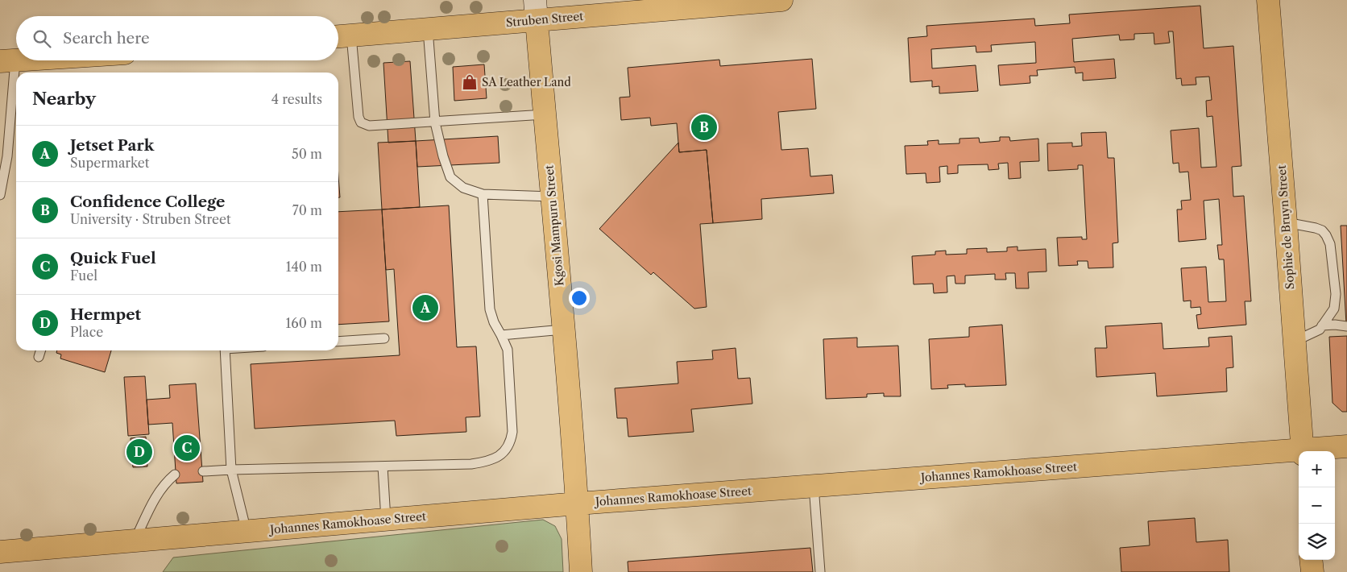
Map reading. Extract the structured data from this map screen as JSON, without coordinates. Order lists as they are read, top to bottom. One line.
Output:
{"streets":{"main road":["Struben Street","Kgosi Mampuru Street","Sophie de Bruyn Street","Johannes Ramokhoase Street"]},"crossings":[["Struben Street","Kgosi Mampuru Street"],["Kgosi Mampuru Street","Johannes Ramokhoase Street"]],"places":{"shop":["SA Leather Land"]},"page":{"search":"Search here","heading":["Nearby","4 results"],"pins":["B","A","C","D"],"list":[{"mark":"A","name":"Jetset Park","note":"Supermarket","value":"50 m"},{"mark":"B","name":"Confidence College","note":"University · Struben Street","value":"70 m"},{"mark":"C","name":"Quick Fuel","note":"Fuel","value":"140 m"},{"mark":"D","name":"Hermpet","note":"Place","value":"160 m"}],"map_buttons":["+","−"]}}
